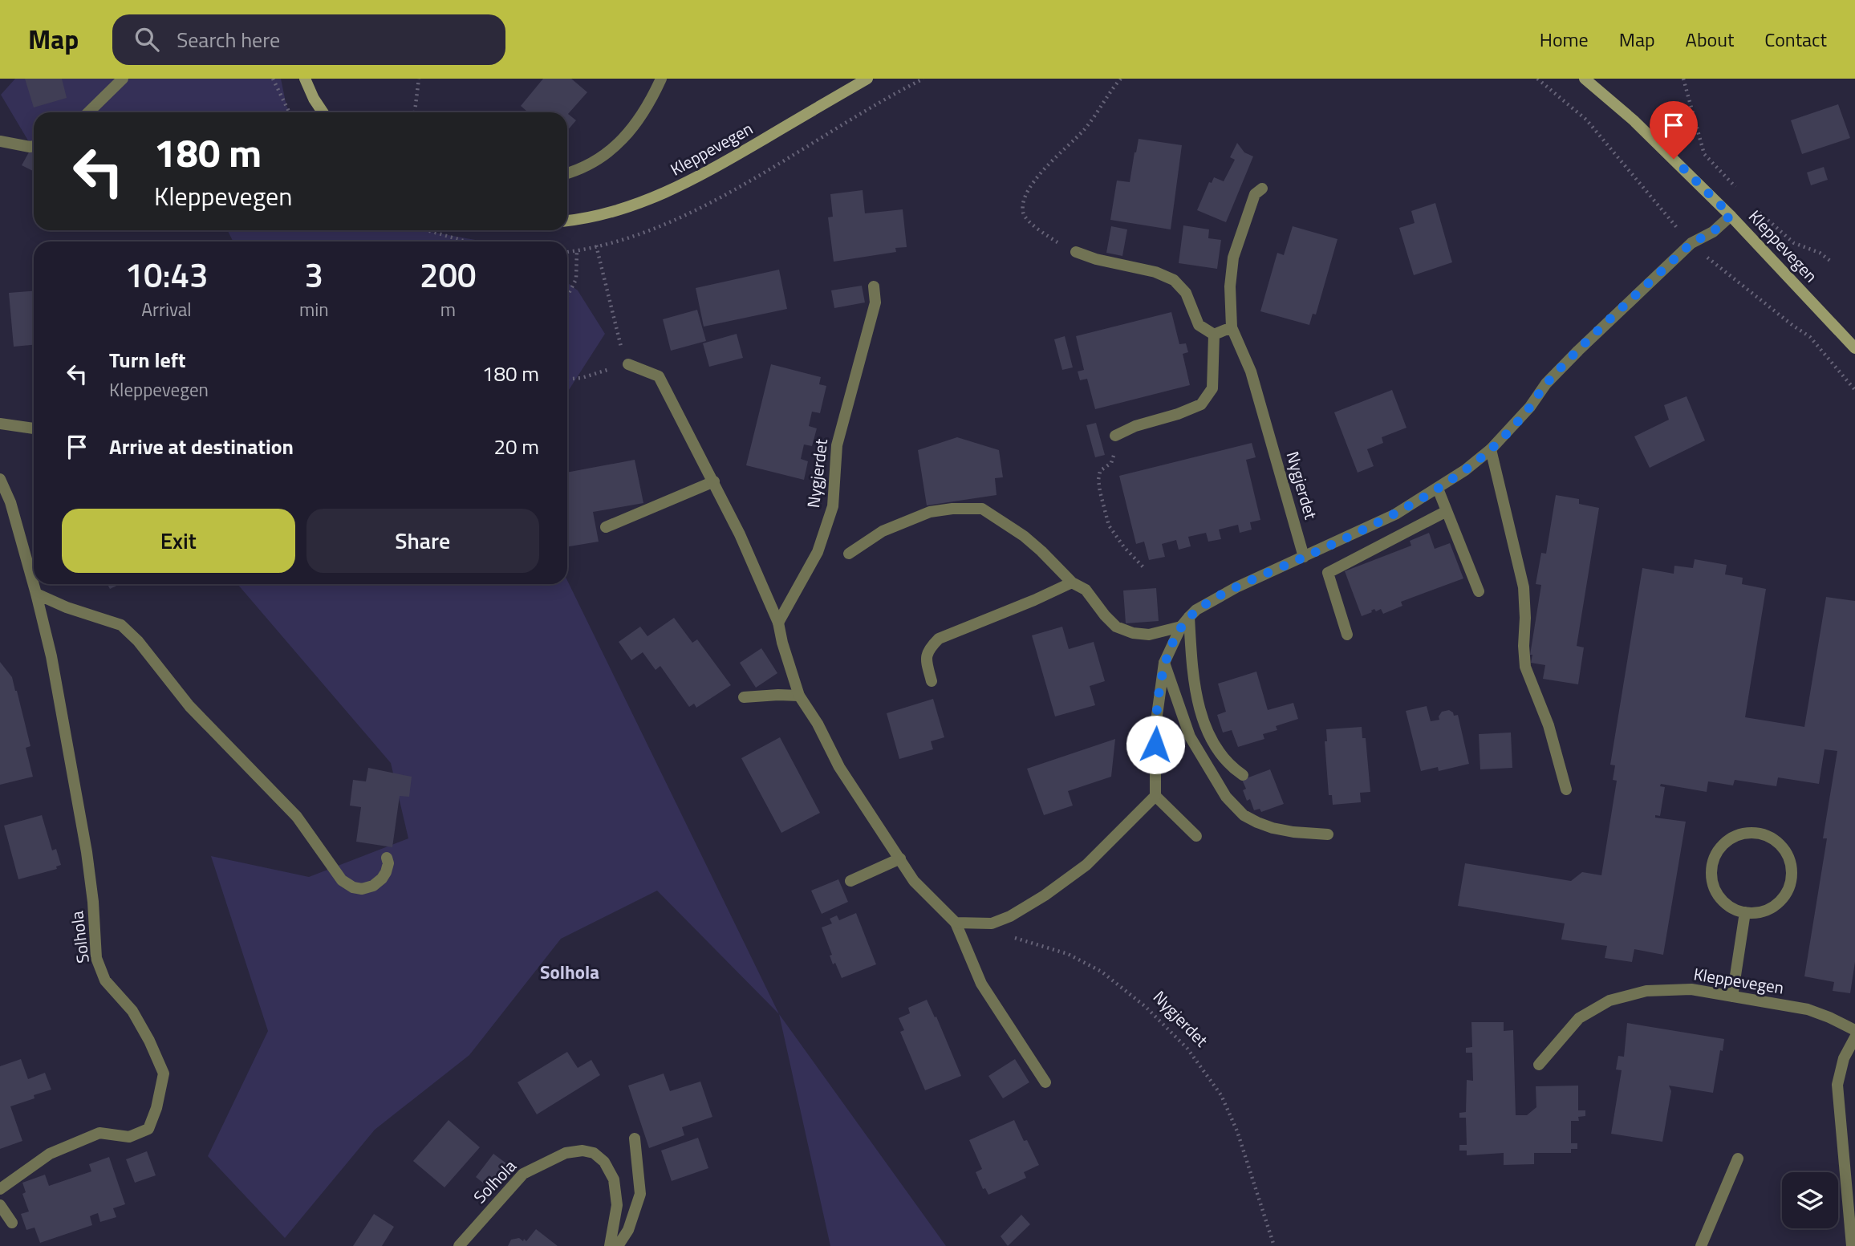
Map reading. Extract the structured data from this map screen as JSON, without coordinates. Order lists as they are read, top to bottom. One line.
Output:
{"streets":{"main road":["Kleppevegen"],"street":["Nygjerdet","Solhola"]},"districts":["Solhola"],"page":{"header":"Map","search":"Search here","nav":["Home","Map","About","Contact"],"turn":["180 m","Kleppevegen"],"eta":["10:43","Arrival","3","min","200","m"],"list":[{"name":"Turn left","note":"Kleppevegen","value":"180 m"},{"name":"Arrive at destination","value":"20 m"}],"buttons":["Exit","Share"]}}
